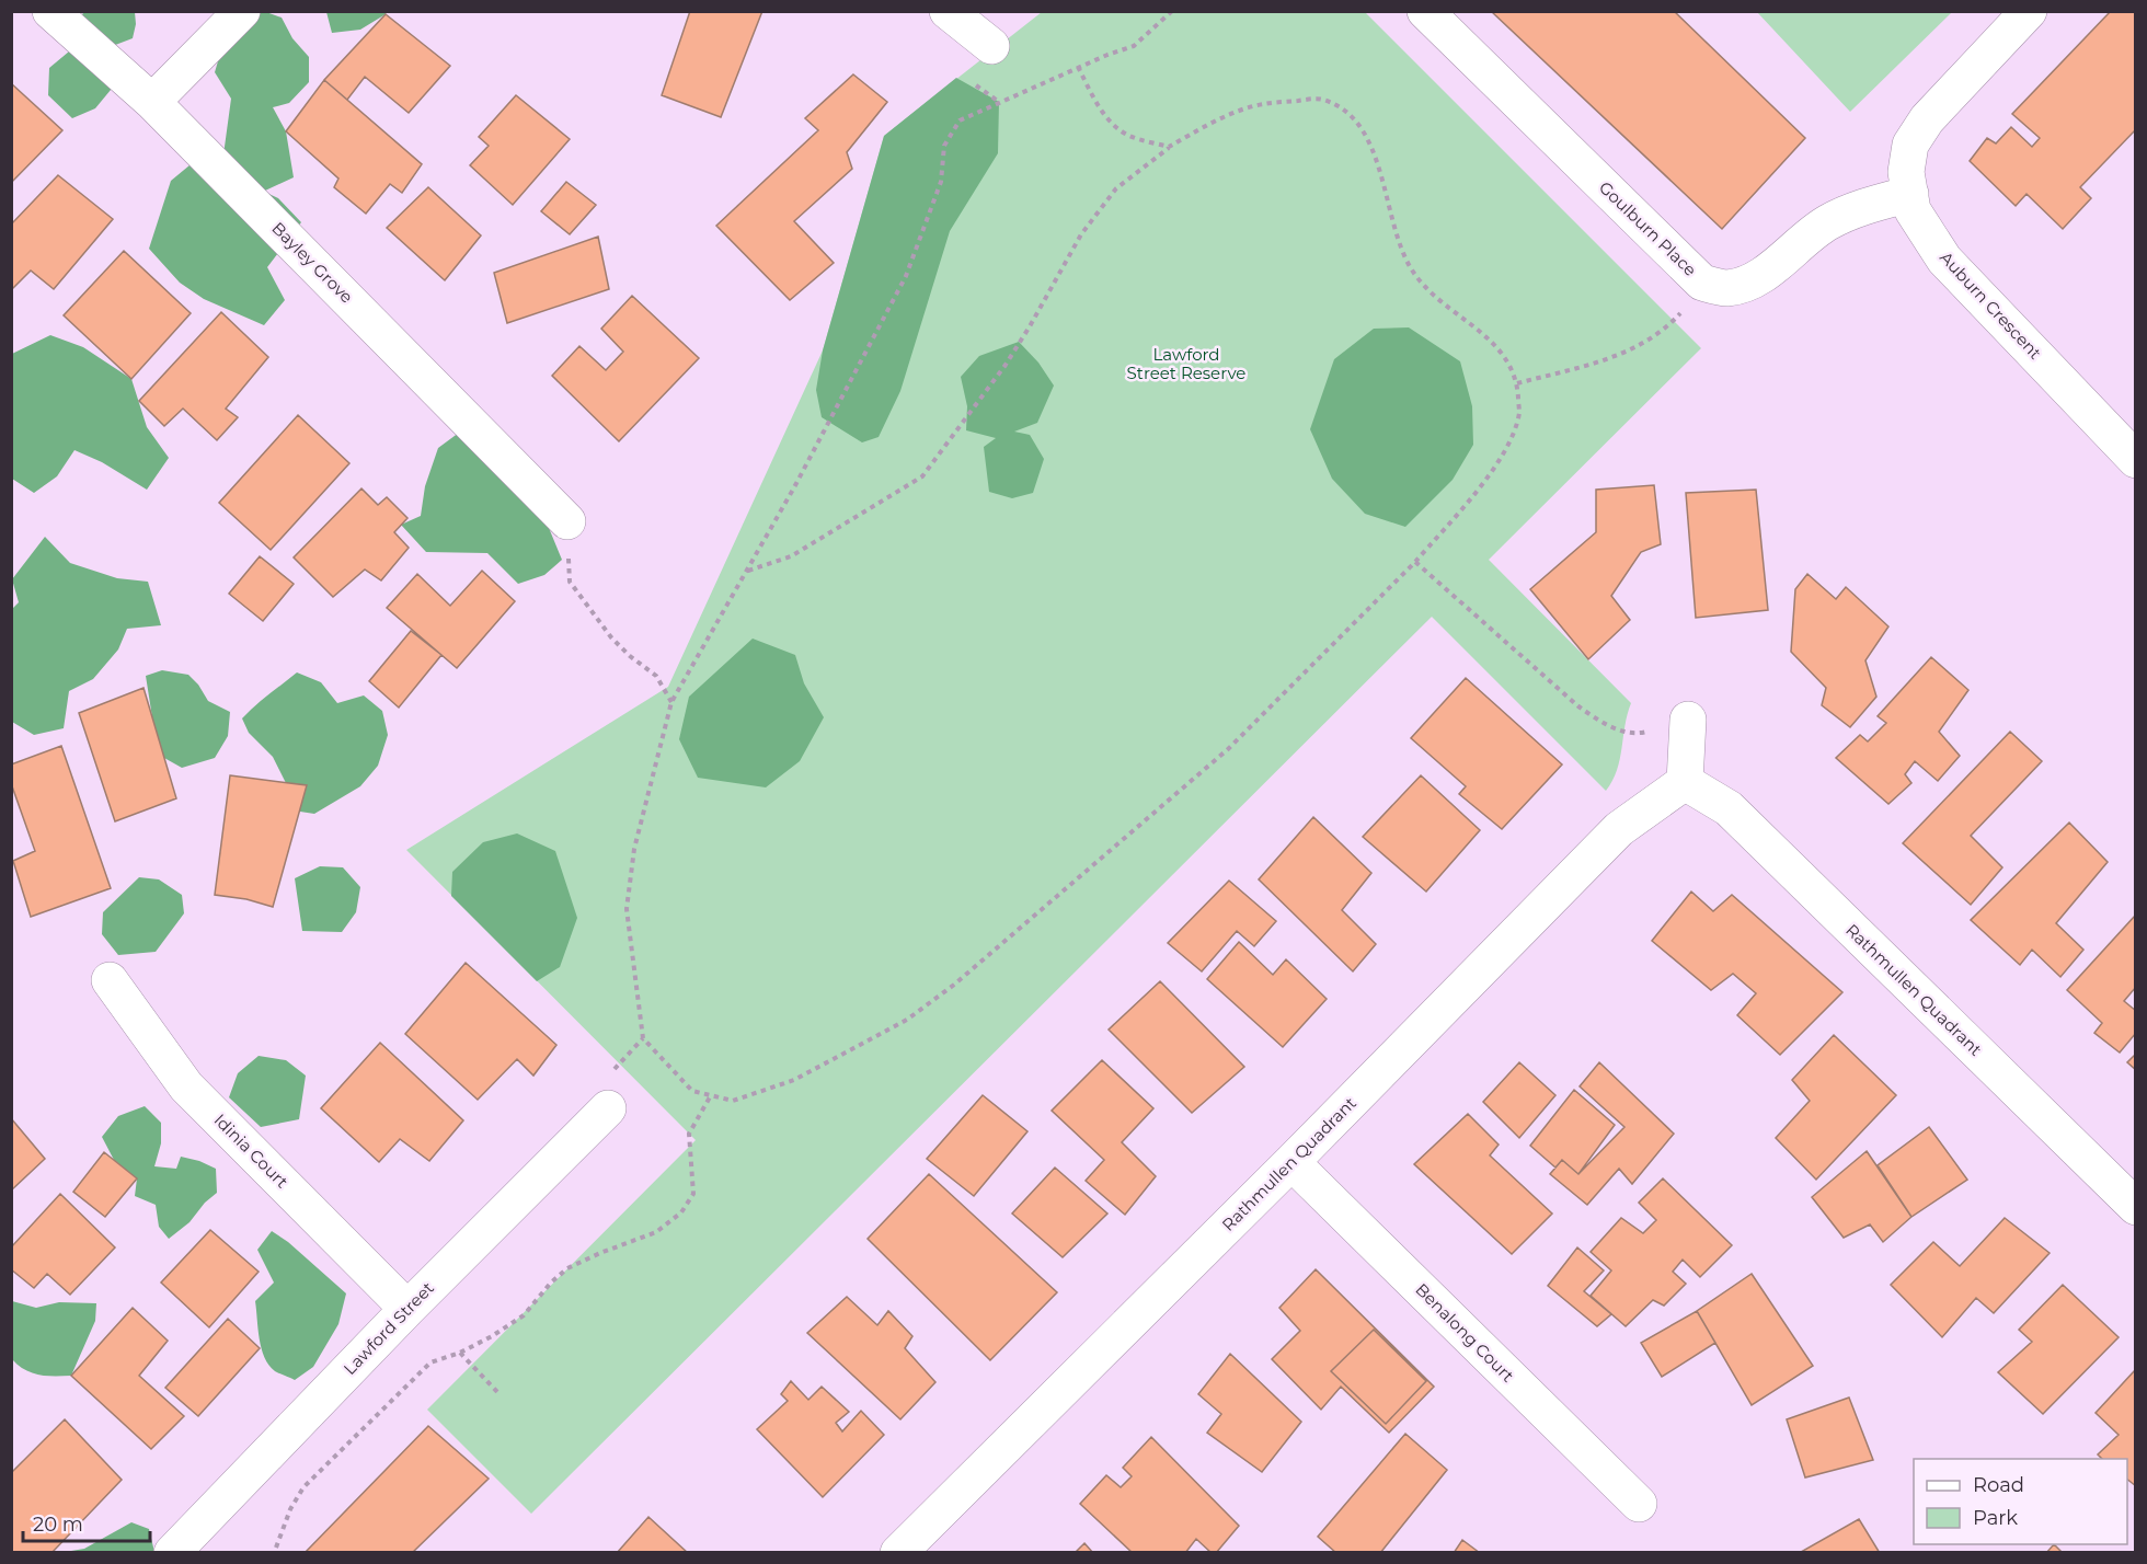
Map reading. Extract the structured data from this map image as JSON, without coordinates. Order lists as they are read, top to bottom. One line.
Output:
{"streets":{"street":["Goulburn Place","Bayley Grove","Auburn Crescent","Rathmullen Quadrant","Idinia Court","Lawford Street","Benalong Court"]},"crossings":[["Goulburn Place","Auburn Crescent"],["Rathmullen Quadrant","Benalong Court"],["Idinia Court","Lawford Street"]],"parks":["Lawford Street Reserve"],"legend":["Road","Park"],"scale_bar":"20 m"}
